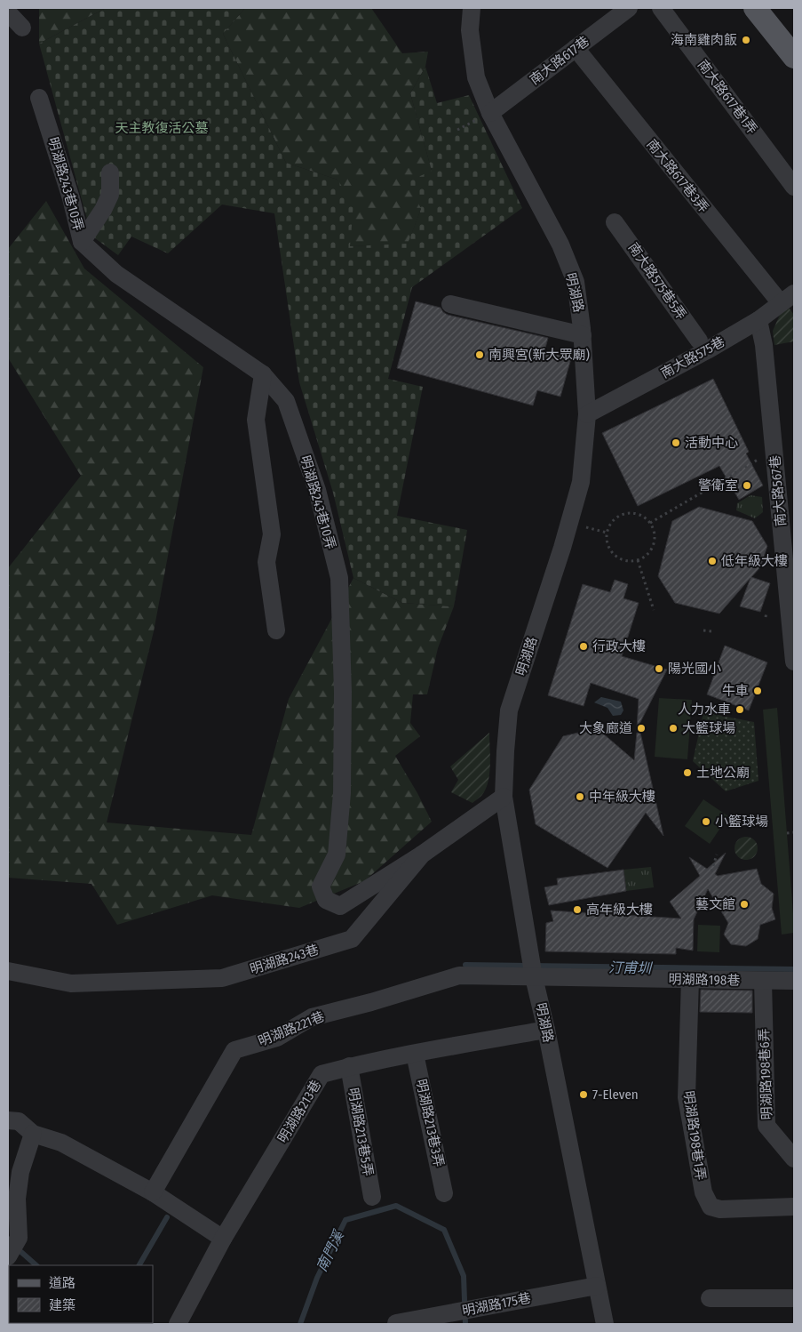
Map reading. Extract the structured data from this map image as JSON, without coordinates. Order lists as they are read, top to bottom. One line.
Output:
{"streets":{"street":["南大路617巷","南大路617巷1弄","南大路617巷3弄","明湖路243巷10弄","南大路575巷5弄","明湖路","南大路575巷","南大路567巷","明湖路243巷","明湖路198巷","明湖路221巷","明湖路198巷6弄","明湖路213巷","明湖路213巷3弄","明湖路213巷5弄","明湖路198巷1弄","明湖路175巷"]},"crossings":[["南大路617巷","南大路617巷3弄"],["南大路617巷","明湖路"],["南大路617巷3弄","南大路575巷"],["明湖路243巷10弄","明湖路243巷"],["明湖路","南大路575巷"],["明湖路","明湖路243巷"],["明湖路","明湖路198巷"],["明湖路","明湖路221巷"],["明湖路","明湖路213巷"],["明湖路","明湖路175巷"],["南大路575巷","南大路567巷"],["明湖路198巷","明湖路221巷"],["明湖路198巷","明湖路198巷6弄"],["明湖路198巷","明湖路198巷1弄"],["明湖路213巷","明湖路213巷3弄"],["明湖路213巷","明湖路213巷5弄"]],"water":["汀甫圳","南門溪"],"parks":["天主教復活公墓"],"places":["海南雞肉飯","南興宮(新大眾廟)","活動中心","警衛室","低年級大樓","行政大樓","陽光國小","牛車","人力水車","大象廊道","大籃球場","土地公廟","中年級大樓","小籃球場","藝文館","高年級大樓","7-Eleven"],"legend":["道路","建築"]}
